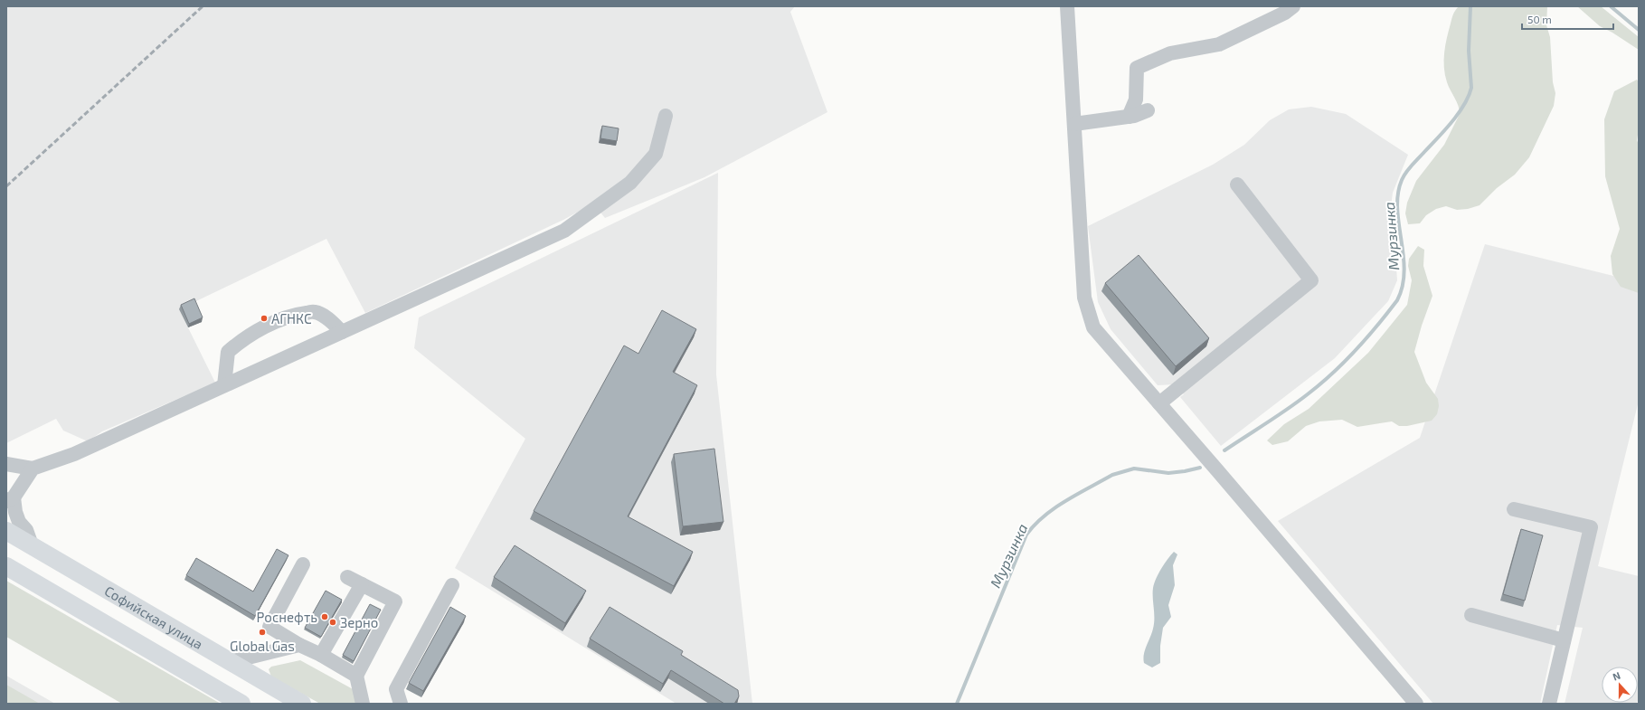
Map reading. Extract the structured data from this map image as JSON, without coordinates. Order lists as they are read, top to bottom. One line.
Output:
{"streets":{"main road":["Софийская улица"]},"water":["Мурзинка"],"places":["АГНКС","Роснефть","Зерно","Global Gas"],"scale_bar":"50 m","north":"top"}
